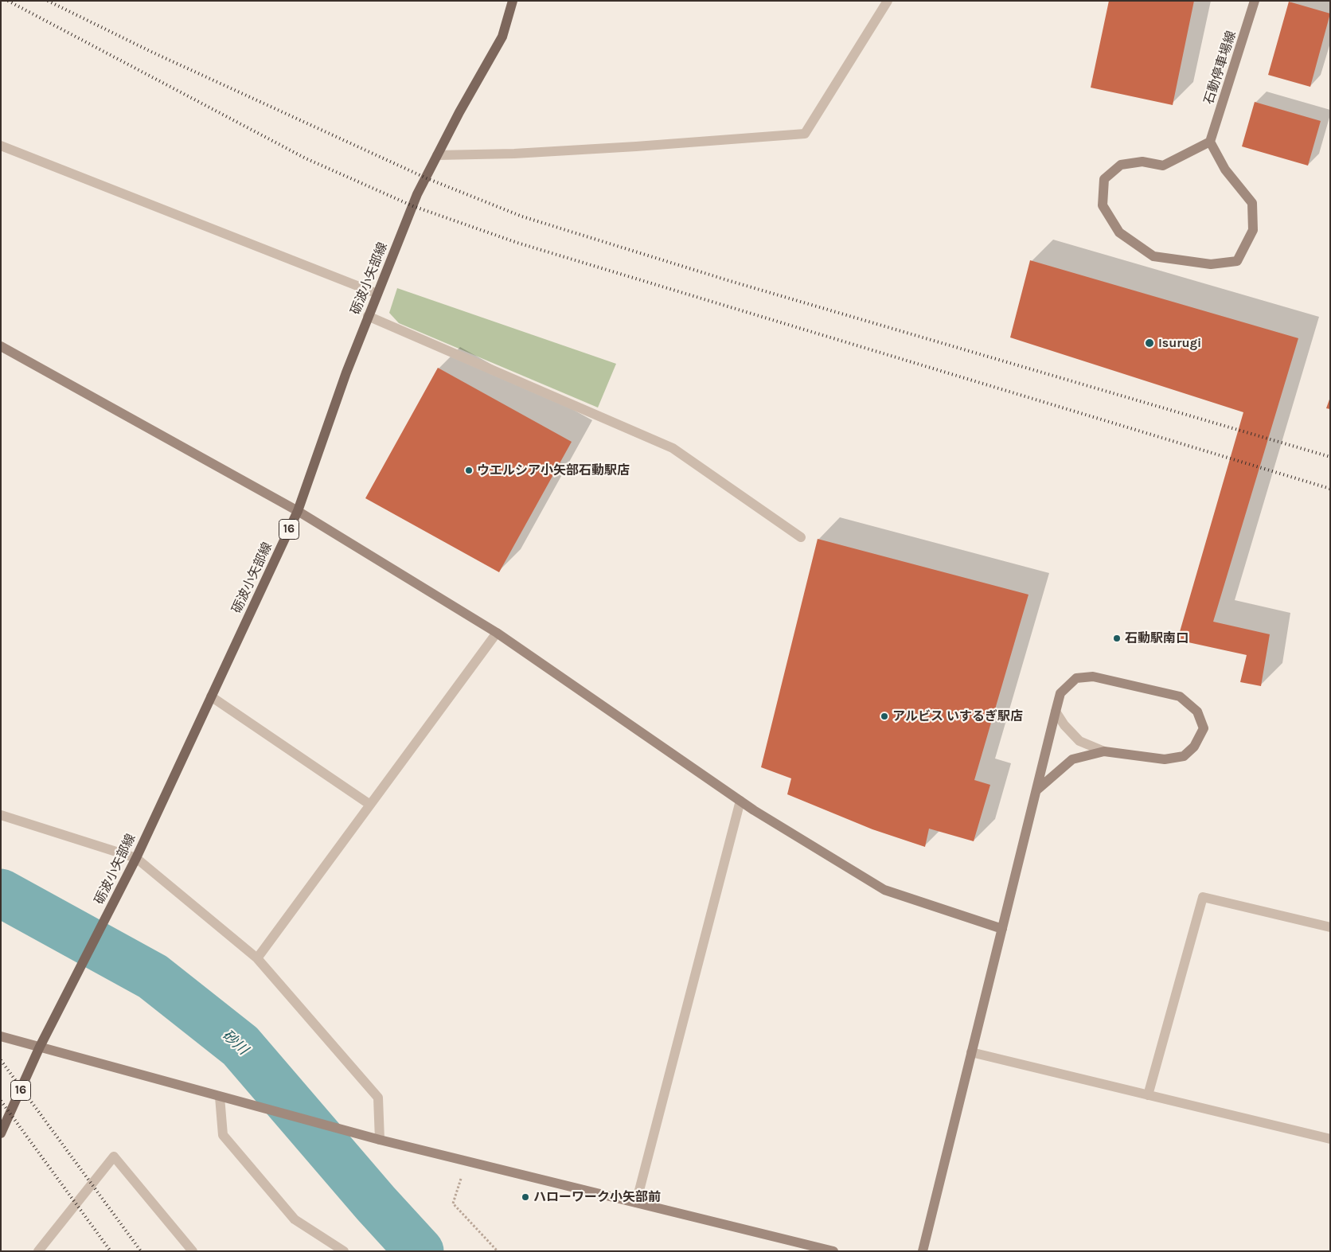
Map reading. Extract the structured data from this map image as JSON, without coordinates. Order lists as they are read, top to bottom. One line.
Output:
{"streets":{"main road":["砺波小矢部線","16"],"street":["石動停車場線"]},"water":["砂川"],"places":["Isurugi","ウエルシア小矢部石動駅店","石動駅南口","アルビス いするぎ駅店","ハローワーク小矢部前"]}
